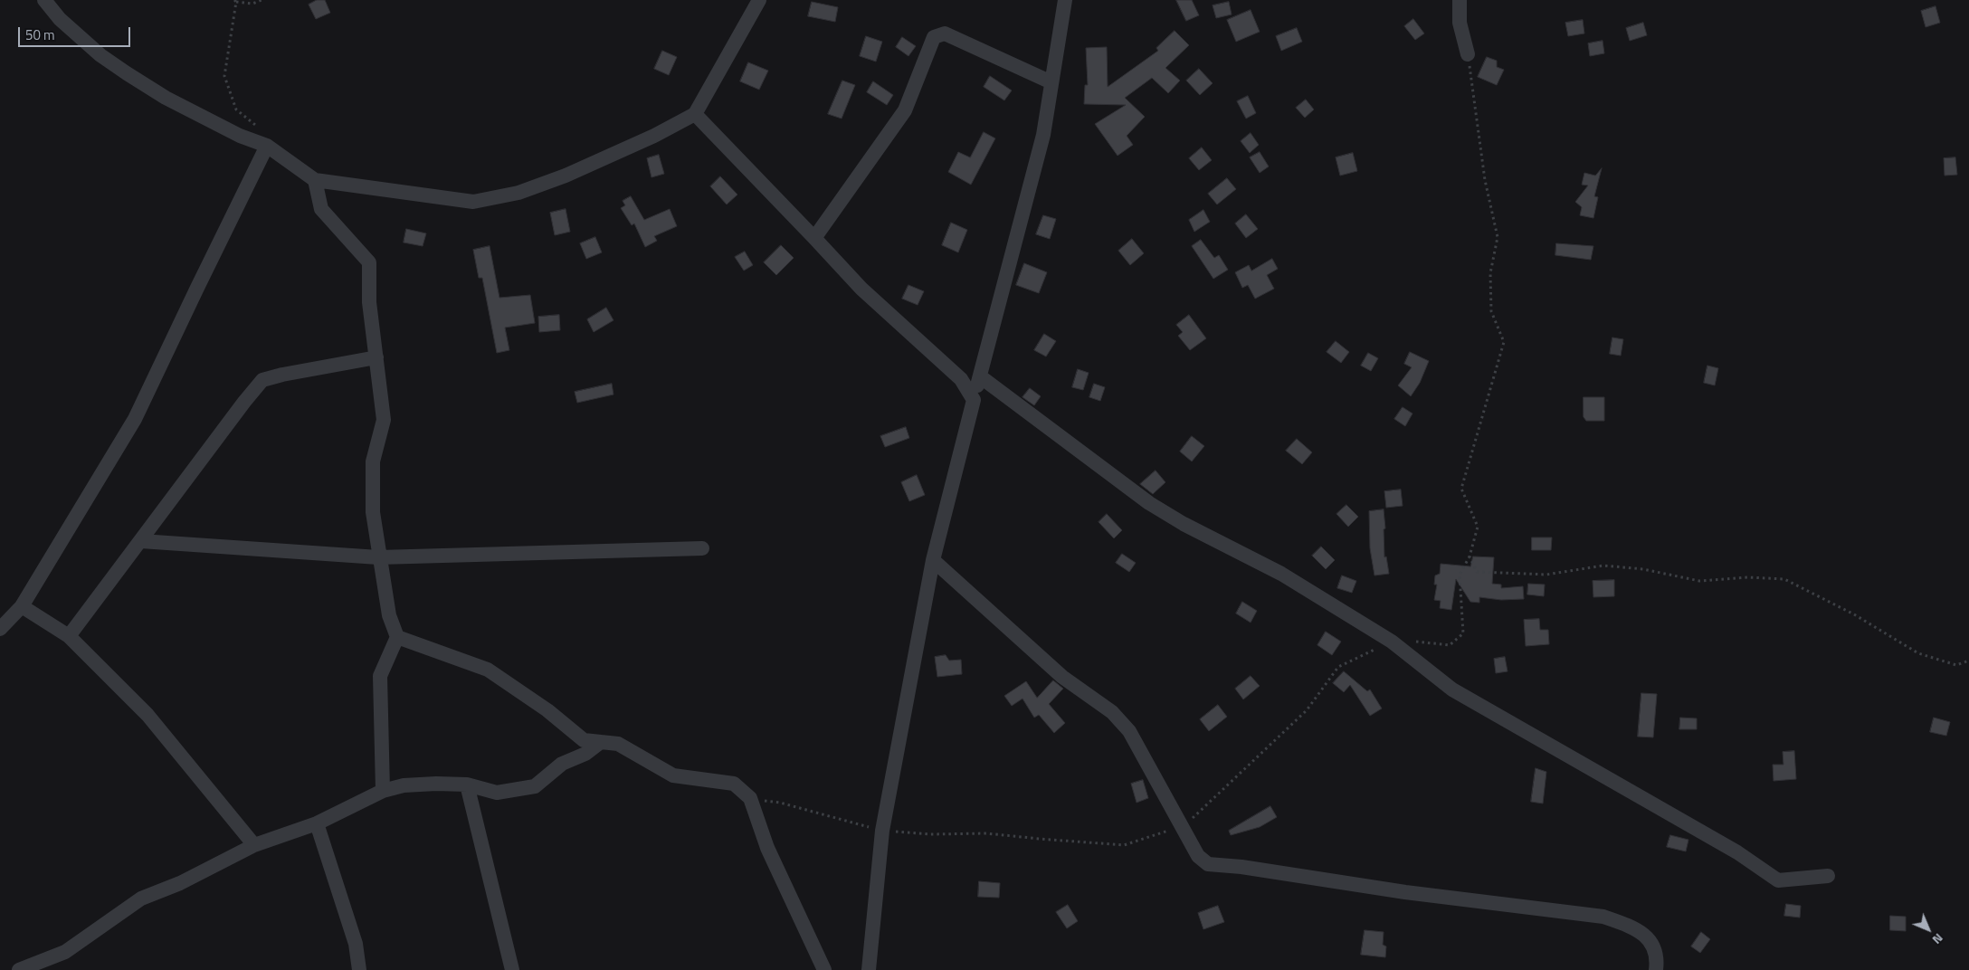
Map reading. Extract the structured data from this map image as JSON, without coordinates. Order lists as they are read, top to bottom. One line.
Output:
{"scale_bar":"50 m","north":"bottom right"}
